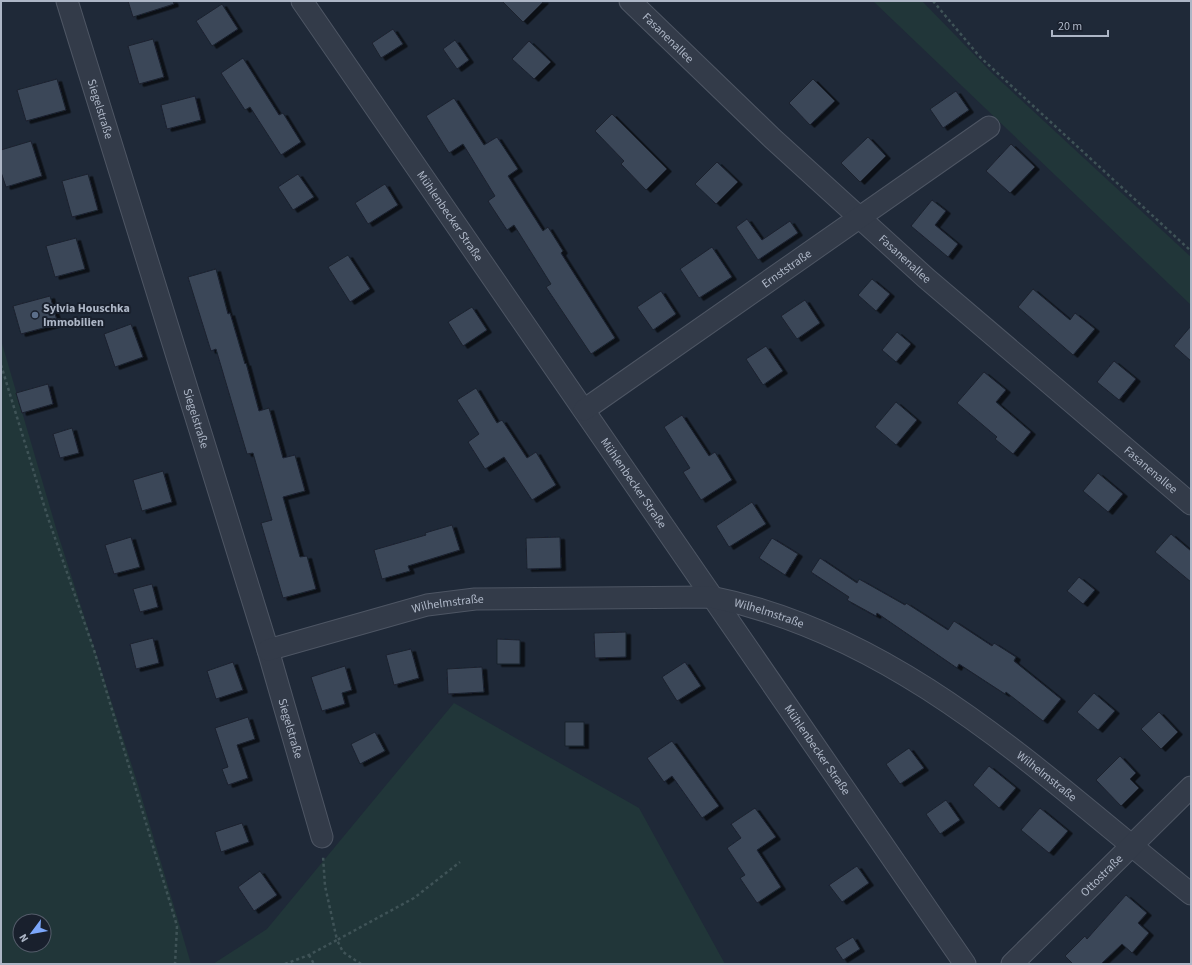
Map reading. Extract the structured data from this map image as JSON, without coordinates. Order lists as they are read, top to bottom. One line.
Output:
{"streets":{"street":["Fasanenallee","Siegelstraße","Mühlenbecker Straße","Ernststraße","Wilhelmstraße","Ottostraße"]},"crossings":[["Fasanenallee","Ernststraße"],["Siegelstraße","Wilhelmstraße"],["Mühlenbecker Straße","Ernststraße"],["Mühlenbecker Straße","Wilhelmstraße"],["Wilhelmstraße","Ottostraße"]],"places":["Sylvia Houschka Immobilien"],"scale_bar":"20 m","north":"bottom left"}
